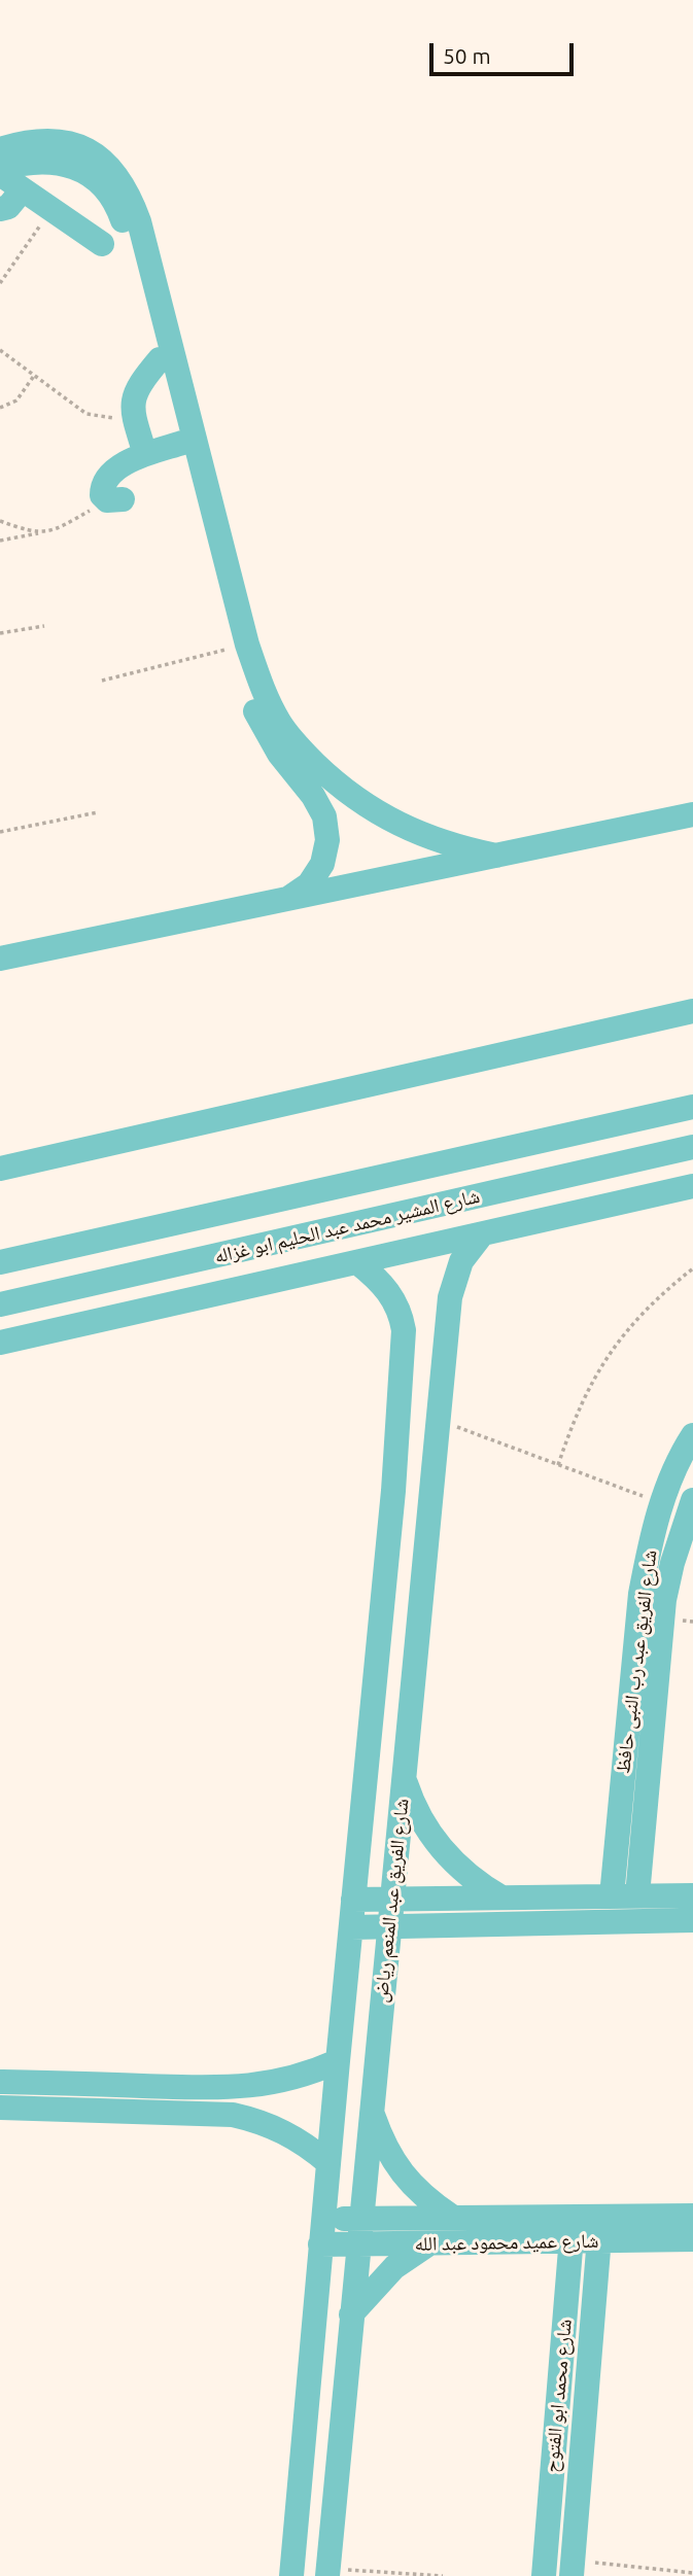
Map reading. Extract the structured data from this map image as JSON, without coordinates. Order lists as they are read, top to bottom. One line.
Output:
{"streets":{"street":["شارع المشير محمد عبد الحليم ابو غزاله","شارع الفريق عبد رب النبى حافظ","شارع الفريق عبد المنعم رياض","شارع عميد محمود عبد الله","شارع محمد ابو الفتوح"]},"crossings":[["شارع الفريق عبد المنعم رياض","شارع عميد محمود عبد الله"],["شارع عميد محمود عبد الله","شارع محمد ابو الفتوح"]],"scale_bar":"50 m"}
